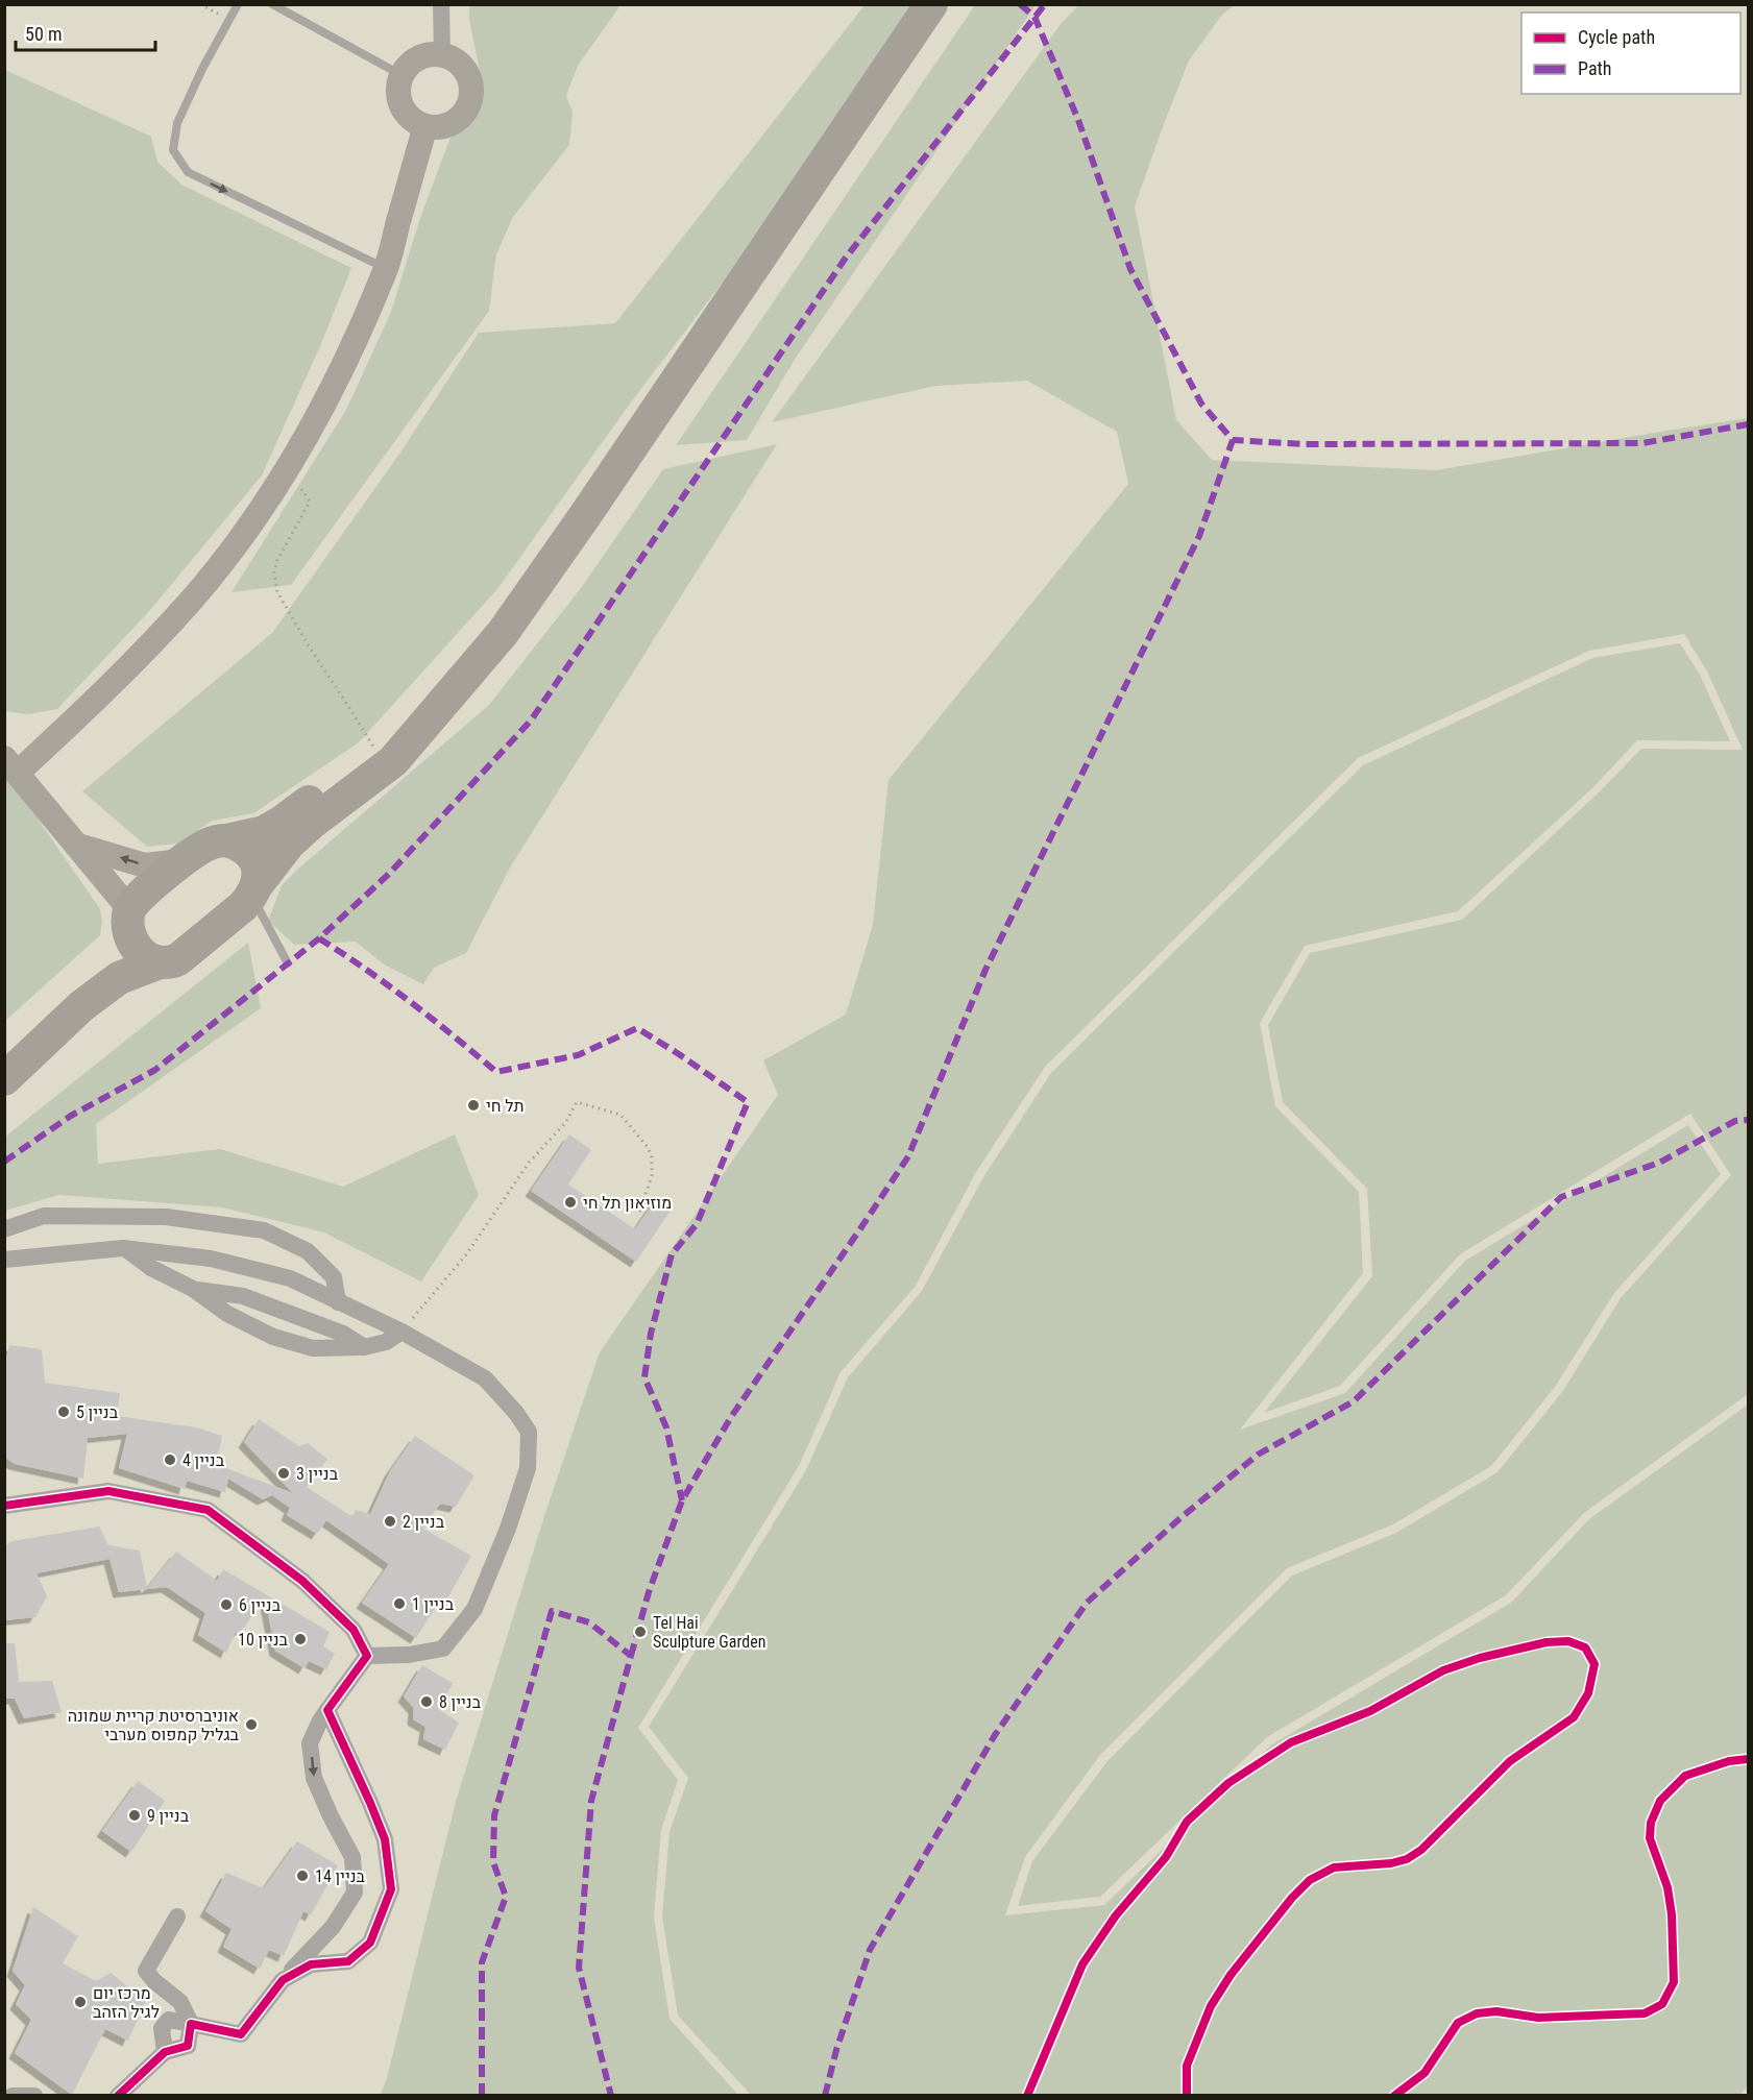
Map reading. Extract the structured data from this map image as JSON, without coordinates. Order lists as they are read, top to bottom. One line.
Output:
{"places":["תל חי","מוזיאון תל חי","בניין 5","בניין 4","בניין 3","בניין 2","בניין 1","בניין 6","Tel Hai Sculpture Garden","בניין 10","בניין 8","אוניברסיטת קריית שמונה בגליל קמפוס מערבי","בניין 9","בניין 14","מרכז יום לגיל הזהב"],"legend":["Cycle path","Path"],"scale_bar":"50 m"}
